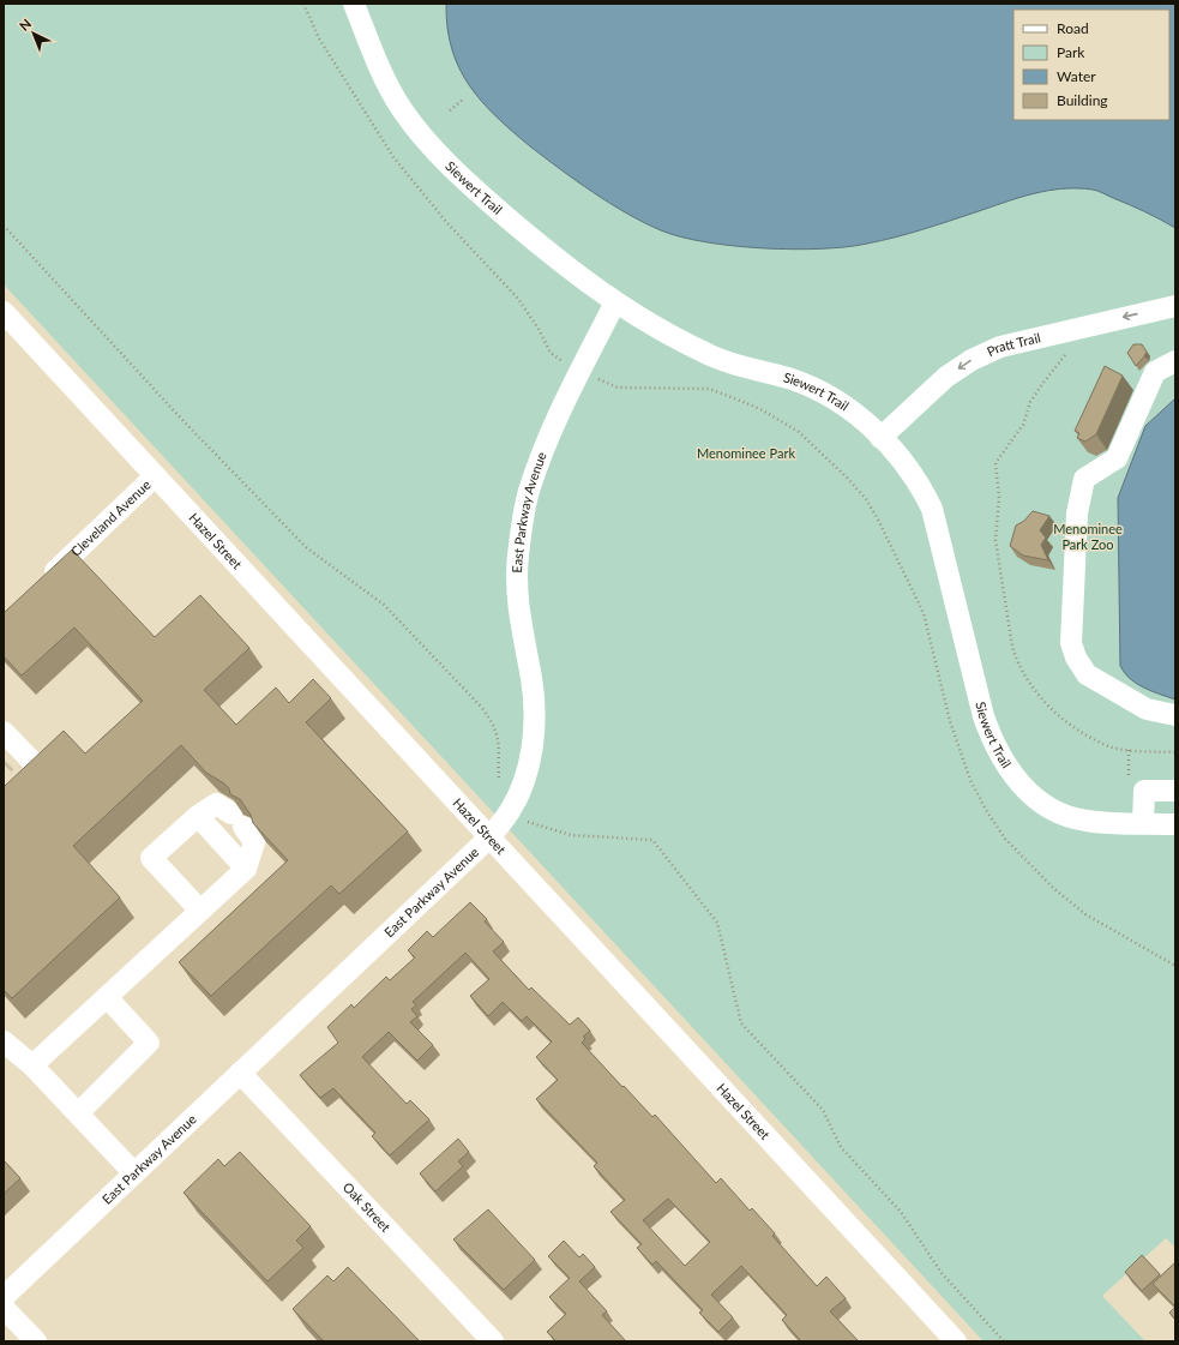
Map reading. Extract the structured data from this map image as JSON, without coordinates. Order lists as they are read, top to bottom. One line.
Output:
{"streets":{"street":["Siewert Trail","Pratt Trail","East Parkway Avenue","Cleveland Avenue","Hazel Street","Oak Street"]},"crossings":[["Siewert Trail","Pratt Trail"],["Siewert Trail","East Parkway Avenue"],["East Parkway Avenue","Hazel Street"],["East Parkway Avenue","Oak Street"],["Cleveland Avenue","Hazel Street"]],"one_way":["Pratt Trail"],"parks":["Menominee Park","Menominee Park Zoo"],"legend":["Road","Park","Water","Building"],"north":"top left"}
